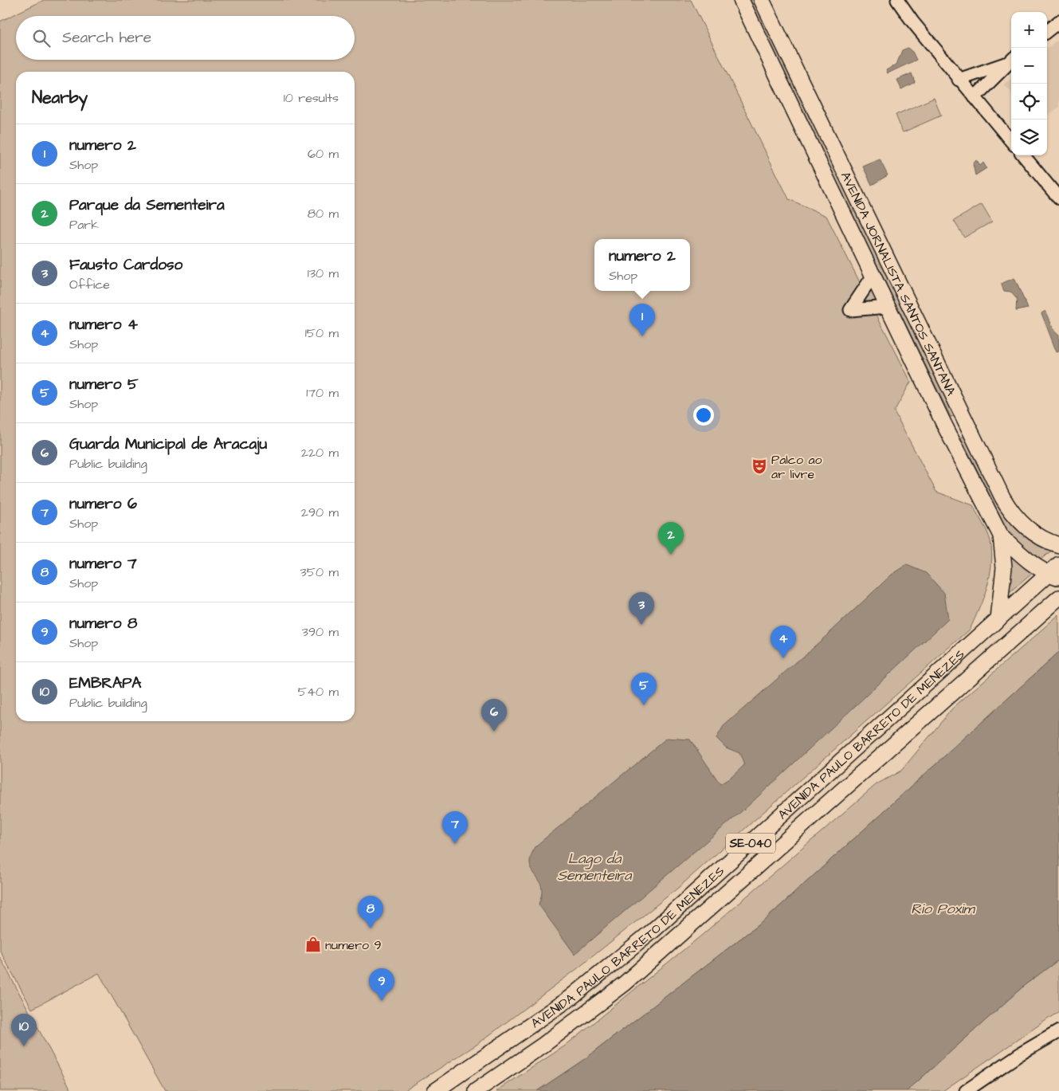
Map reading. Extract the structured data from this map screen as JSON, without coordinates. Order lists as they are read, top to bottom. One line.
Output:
{"streets":{"main road":["AVENIDA JORNALISTA SANTOS SANTANA","AVENIDA PAULO BARRETO DE MENEZES","SE-040"]},"water":["Lago da Sementeira","Rio Poxim"],"places":{"theatre":["Palco ao ar livre"],"shop":["numero 9"]},"page":{"map_buttons":["+","−"],"search":"Search here","heading":["Nearby","10 results"],"list":[{"mark":"1","name":"numero 2","note":"Shop","value":"60 m"},{"mark":"2","name":"Parque da Sementeira","note":"Park","value":"80 m"},{"mark":"3","name":"Fausto Cardoso","note":"Office","value":"130 m"},{"mark":"4","name":"numero 4","note":"Shop","value":"150 m"},{"mark":"5","name":"numero 5","note":"Shop","value":"170 m"},{"mark":"6","name":"Guarda Municipal de Aracaju","note":"Public building","value":"220 m"},{"mark":"7","name":"numero 6","note":"Shop","value":"290 m"},{"mark":"8","name":"numero 7","note":"Shop","value":"350 m"},{"mark":"9","name":"numero 8","note":"Shop","value":"390 m"},{"mark":"10","name":"EMBRAPA","note":"Public building","value":"540 m"}],"popup":["numero 2","Shop"],"pins":["1","2","3","4","5","6","7","8","9","10"]}}
